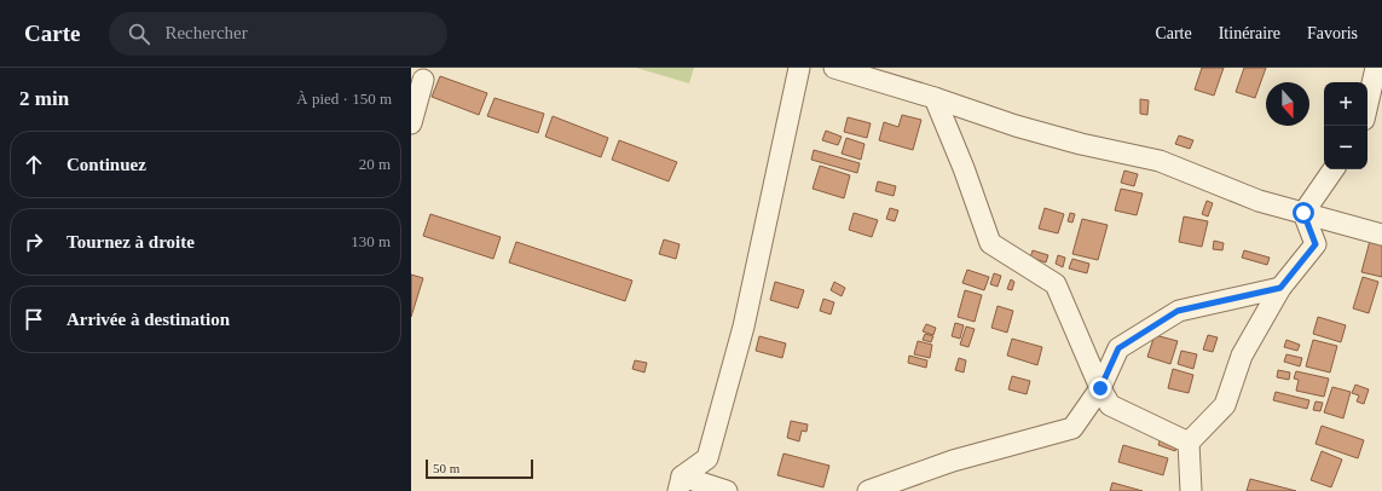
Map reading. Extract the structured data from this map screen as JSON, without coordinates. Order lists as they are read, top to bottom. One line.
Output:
{"scale_bar":"50 m","north":"bottom","page":{"header":"Carte","search":"Rechercher","nav":["Carte","Itinéraire","Favoris"],"heading":["2 min","À pied · 150 m"],"map_buttons":["+","−"],"list":[["Continuez","20 m"],["Tournez à droite","130 m"],"Arrivée à destination"],"scale":"50 m"}}
